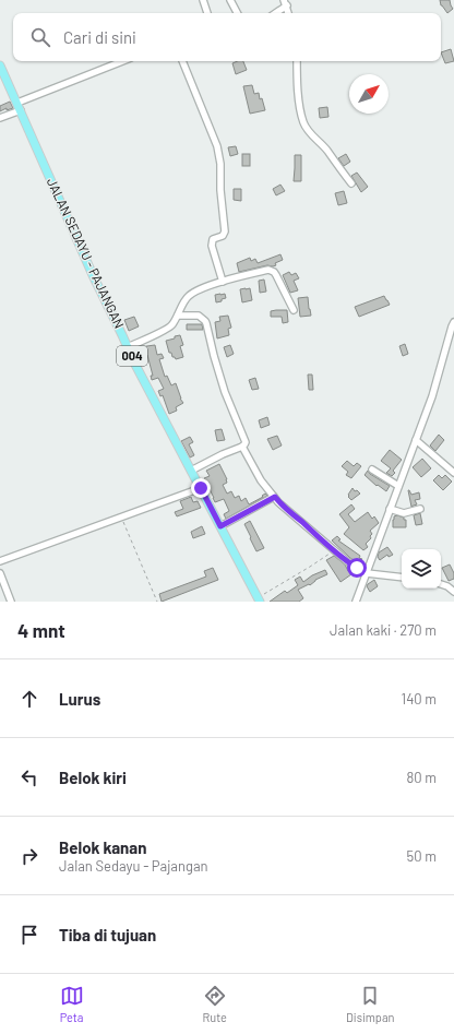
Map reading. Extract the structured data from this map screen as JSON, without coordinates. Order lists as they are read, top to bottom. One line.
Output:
{"streets":{"main road":["JALAN SEDAYU - PAJANGAN","004"]},"north":"top right","page":{"search":"Cari di sini","heading":["4 mnt","Jalan kaki · 270 m"],"list":[["Lurus","140 m"],["Belok kiri","80 m"],["Belok kanan","Jalan Sedayu - Pajangan","50 m"],"Tiba di tujuan"],"nav":["Peta","Rute","Disimpan"]}}
